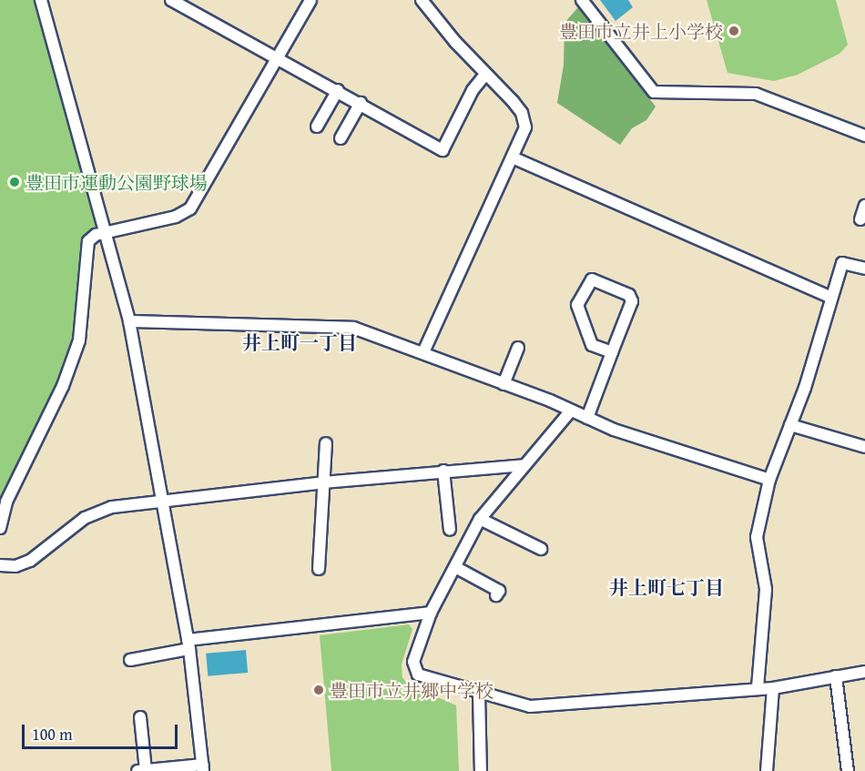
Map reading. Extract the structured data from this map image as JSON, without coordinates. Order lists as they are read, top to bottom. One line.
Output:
{"districts":["井上町一丁目","井上町七丁目"],"places":["豊田市立井上小学校","豊田市運動公園野球場","豊田市立井郷中学校"],"scale_bar":"100 m"}
